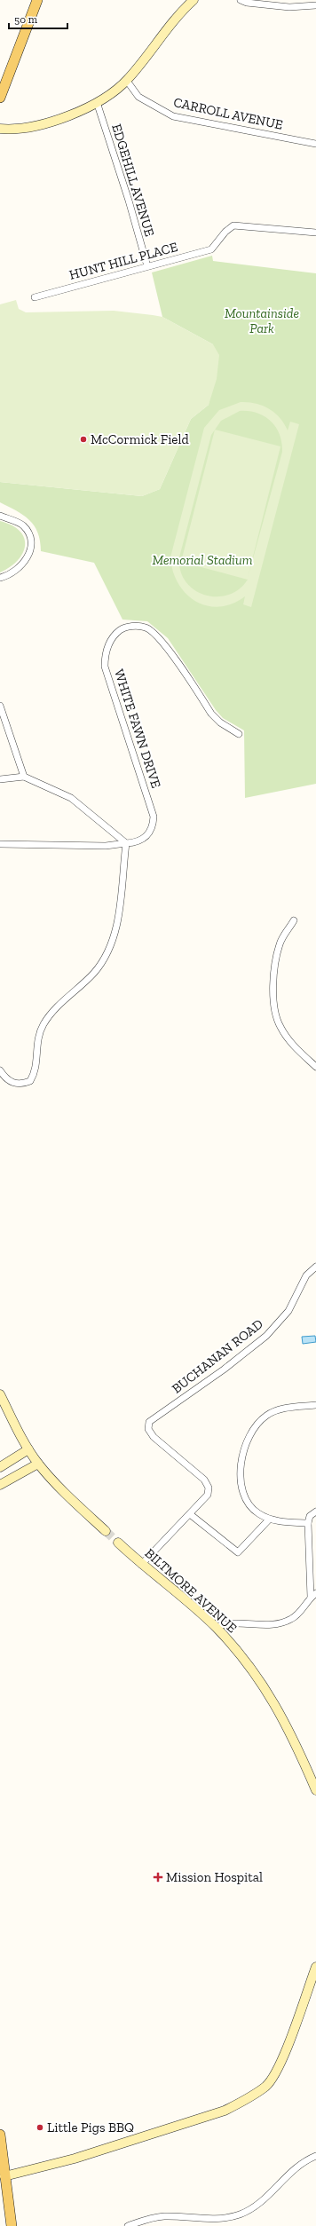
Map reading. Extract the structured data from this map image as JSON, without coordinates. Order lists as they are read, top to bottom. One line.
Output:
{"streets":{"main road":["BILTMORE AVENUE"],"street":["CARROLL AVENUE","EDGEHILL AVENUE","HUNT HILL PLACE","WHITE FAWN DRIVE","BUCHANAN ROAD"]},"crossings":[["EDGEHILL AVENUE","HUNT HILL PLACE"]],"parks":["Mountainside Park","Memorial Stadium"],"places":{"other":["McCormick Field","Little Pigs BBQ"],"health":["Mission Hospital"]},"scale_bar":"50 m"}
